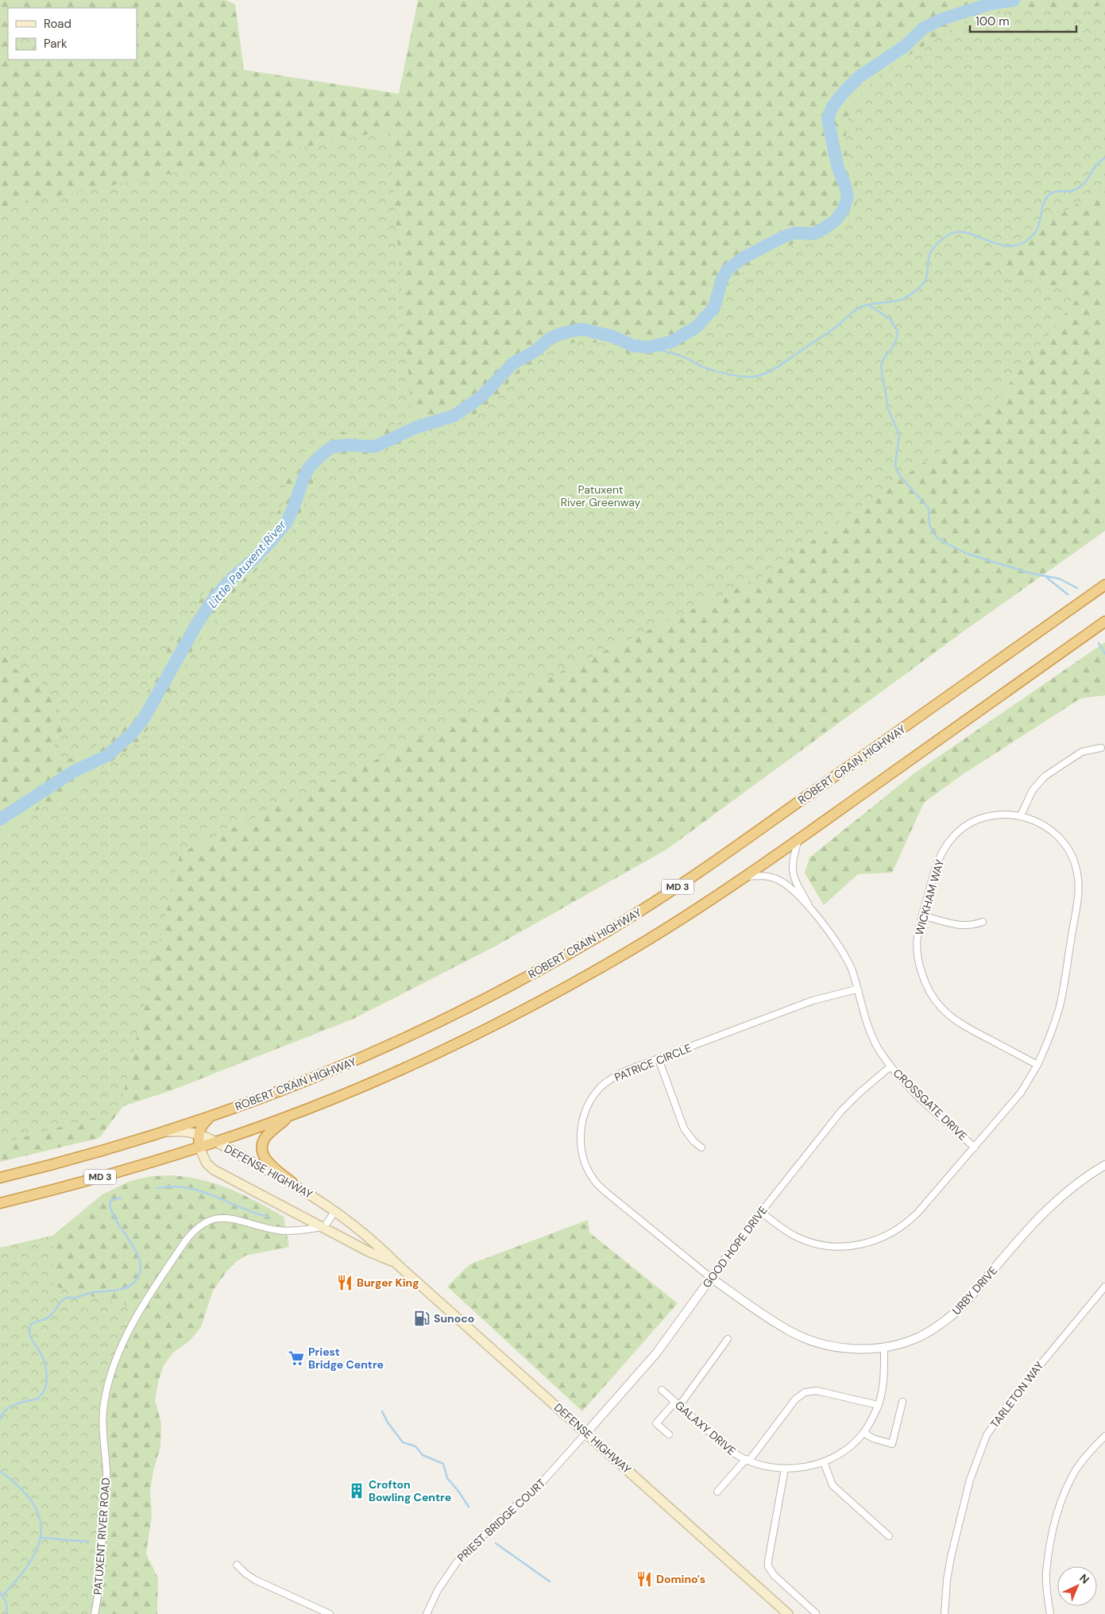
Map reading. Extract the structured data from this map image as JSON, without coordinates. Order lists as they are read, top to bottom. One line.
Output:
{"streets":{"highway":["ROBERT CRAIN HIGHWAY","MD 3"],"main road":["DEFENSE HIGHWAY"],"street":["WICKHAM WAY","PATRICE CIRCLE","CROSSGATE DRIVE","GOOD HOPE DRIVE","URBY DRIVE","TARLETON WAY","GALAXY DRIVE","PRIEST BRIDGE COURT","PATUXENT RIVER ROAD"]},"crossings":[["ROBERT CRAIN HIGHWAY","DEFENSE HIGHWAY"],["MD 3","CROSSGATE DRIVE"],["MD 3","DEFENSE HIGHWAY"],["WICKHAM WAY","CROSSGATE DRIVE"],["WICKHAM WAY","GOOD HOPE DRIVE"],["PATRICE CIRCLE","CROSSGATE DRIVE"],["PATRICE CIRCLE","GOOD HOPE DRIVE"],["PATRICE CIRCLE","URBY DRIVE"],["CROSSGATE DRIVE","GOOD HOPE DRIVE"],["DEFENSE HIGHWAY","GOOD HOPE DRIVE"],["DEFENSE HIGHWAY","PRIEST BRIDGE COURT"],["DEFENSE HIGHWAY","PATUXENT RIVER ROAD"],["GOOD HOPE DRIVE","URBY DRIVE"],["GOOD HOPE DRIVE","PRIEST BRIDGE COURT"],["URBY DRIVE","GALAXY DRIVE"]],"water":["Little Patuxent River"],"parks":["Patuxent River Greenway"],"places":{"restaurant":["Burger King","Domino's"],"fuel station":["Sunoco"],"supermarket":["Priest Bridge Centre"],"building":["Crofton Bowling Centre"]},"legend":["Road","Park"],"scale_bar":"100 m","north":"top right"}
